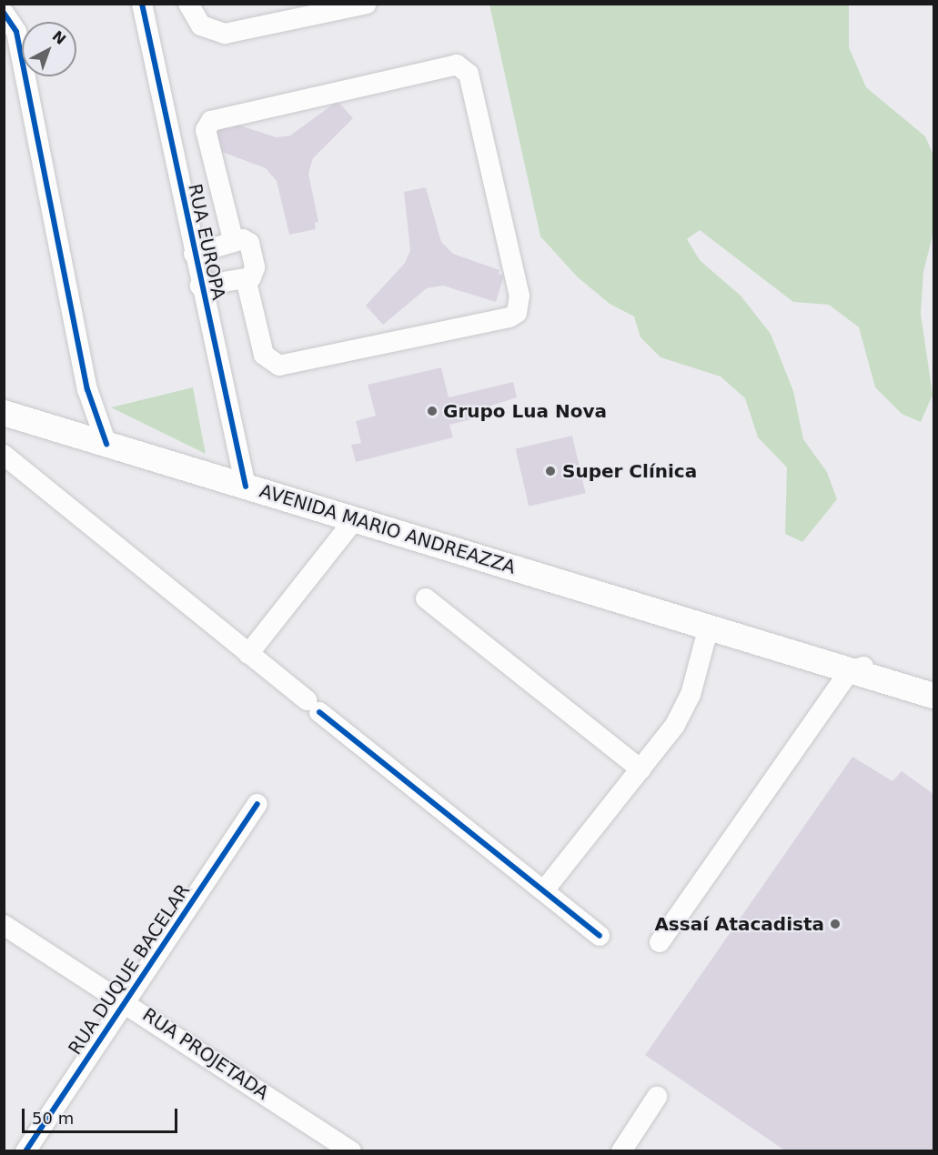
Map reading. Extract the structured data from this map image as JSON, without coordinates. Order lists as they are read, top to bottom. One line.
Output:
{"streets":{"main road":["AVENIDA MARIO ANDREAZZA"],"street":["RUA EUROPA","RUA DUQUE BACELAR","RUA PROJETADA"]},"crossings":[["RUA EUROPA","AVENIDA MARIO ANDREAZZA"],["RUA DUQUE BACELAR","RUA PROJETADA"]],"places":["Grupo Lua Nova","Super Clínica","Assaí Atacadista"],"scale_bar":"50 m","north":"top right"}
